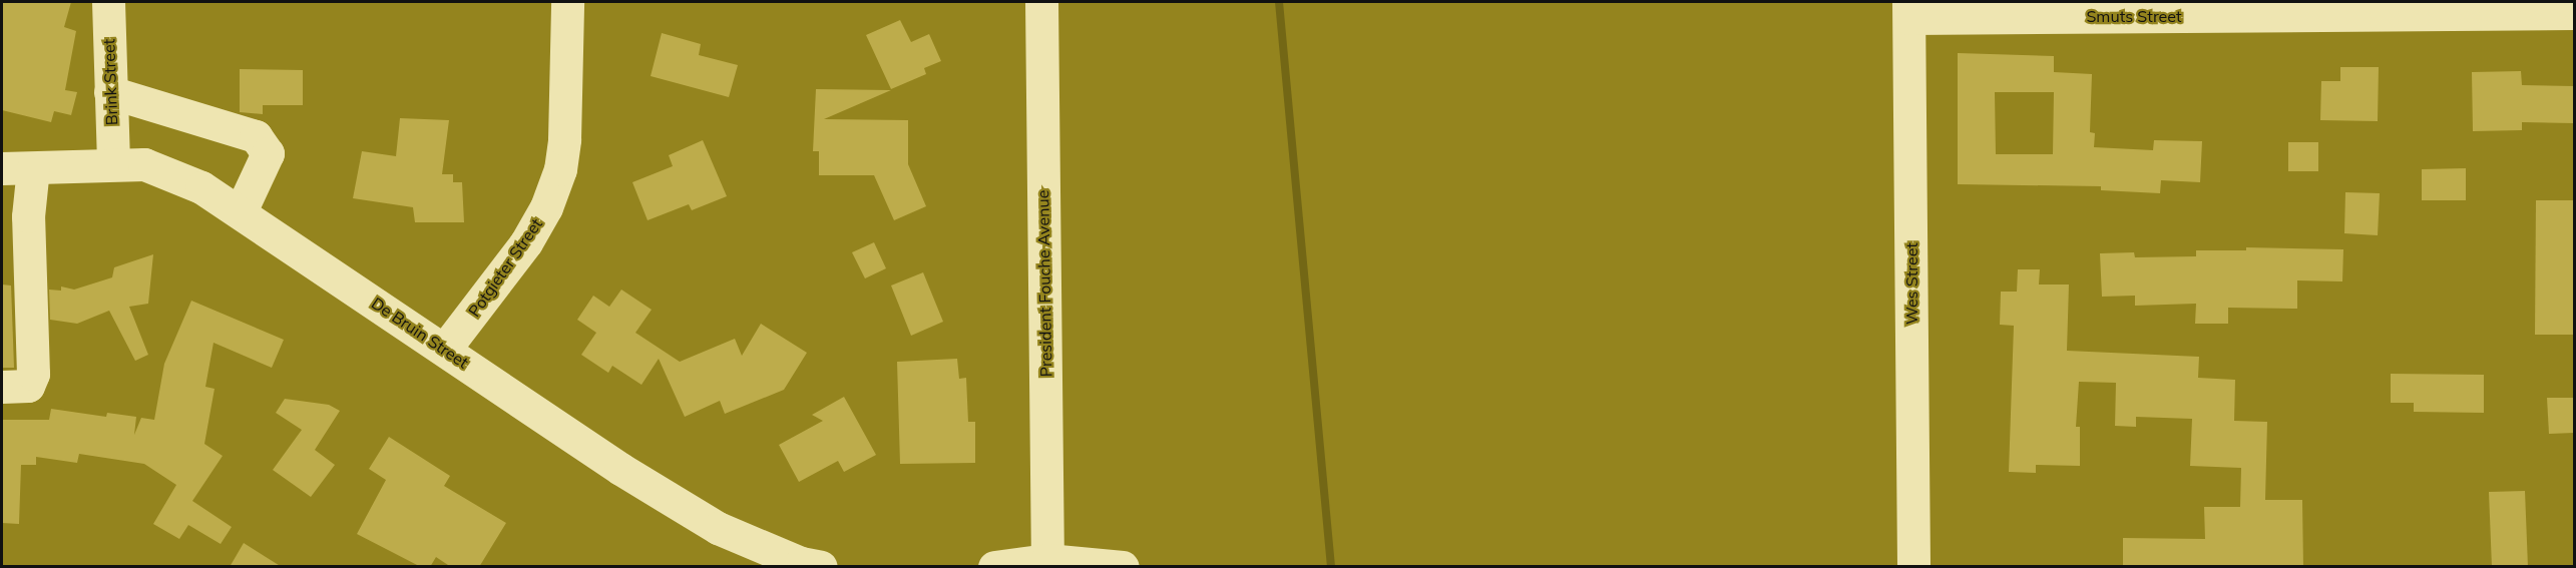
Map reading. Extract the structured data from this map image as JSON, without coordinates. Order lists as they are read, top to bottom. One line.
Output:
{"streets":{"street":["Smuts Street","Brink Street","Potgieter Street","President Fouche Avenue","Wes Street","De Bruin Street"]},"crossings":[["Smuts Street","Wes Street"],["Brink Street","De Bruin Street"],["Potgieter Street","De Bruin Street"]]}
